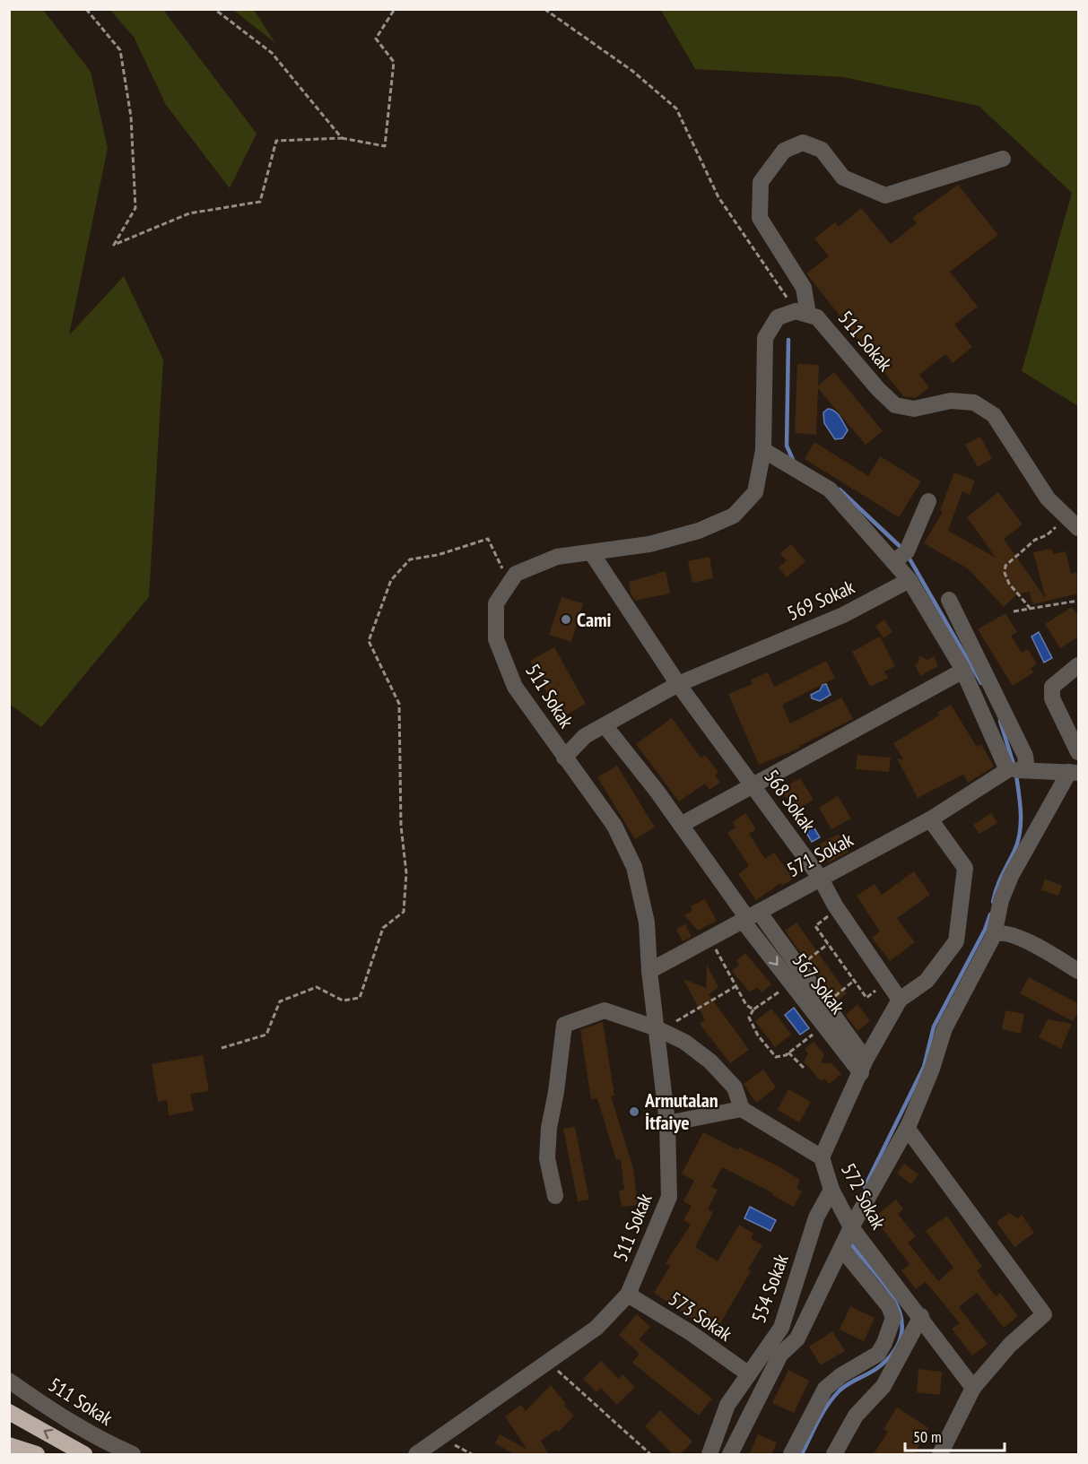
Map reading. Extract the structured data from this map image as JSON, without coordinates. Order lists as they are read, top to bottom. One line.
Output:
{"streets":{"street":["511 Sokak","569 Sokak","568 Sokak","571 Sokak","567 Sokak","572 Sokak","554 Sokak","573 Sokak"]},"crossings":[["511 Sokak","569 Sokak"],["511 Sokak","568 Sokak"],["511 Sokak","571 Sokak"],["511 Sokak","573 Sokak"],["569 Sokak","568 Sokak"],["568 Sokak","571 Sokak"],["571 Sokak","567 Sokak"],["572 Sokak","554 Sokak"],["554 Sokak","573 Sokak"]],"places":["Cami","Armutalan İtfaiye"],"scale_bar":"50 m"}
